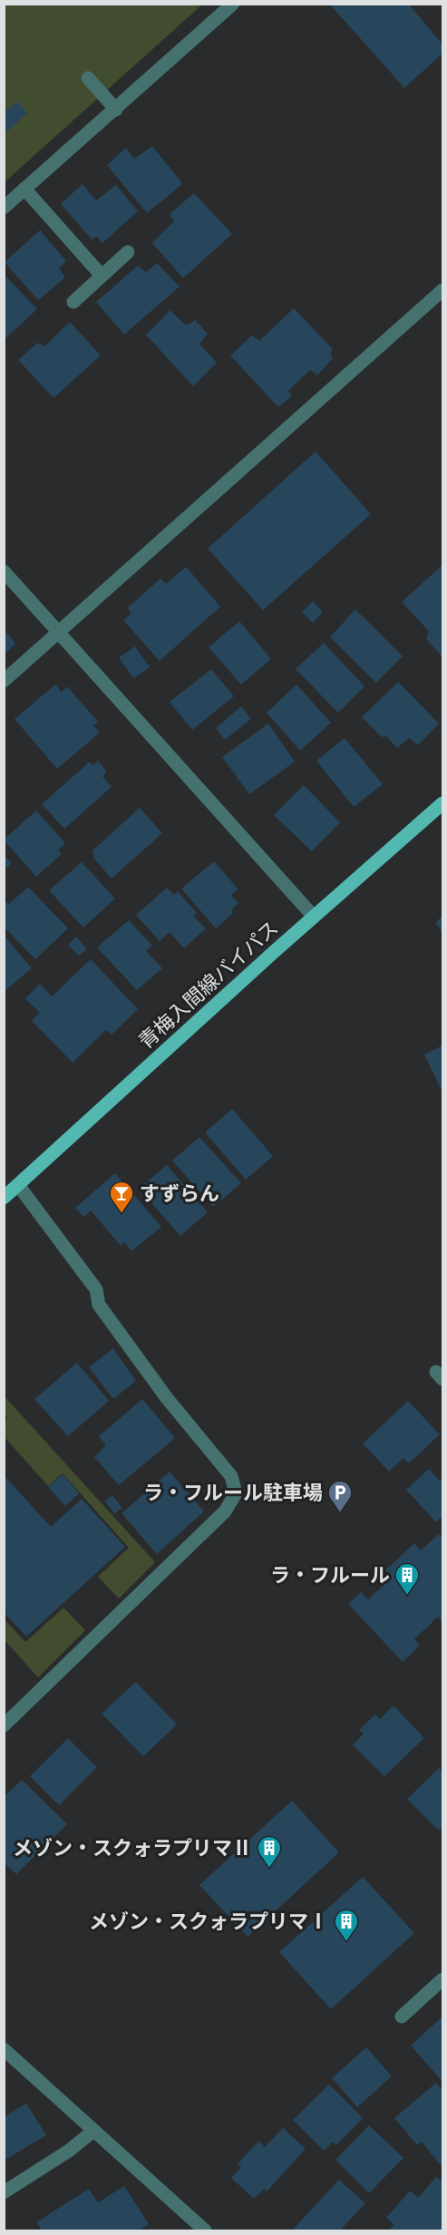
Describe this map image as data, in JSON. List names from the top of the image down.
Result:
{
  "streets": {
    "main road": ["青梅入間線バイパス"]
  },
  "places": {
    "bar": ["すずらん"],
    "parking": ["ラ・フルール駐車場"],
    "building": ["ラ・フルール", "メゾン・スクォラプリマⅡ", "メゾン・スクォラプリマⅠ"]
  }
}
